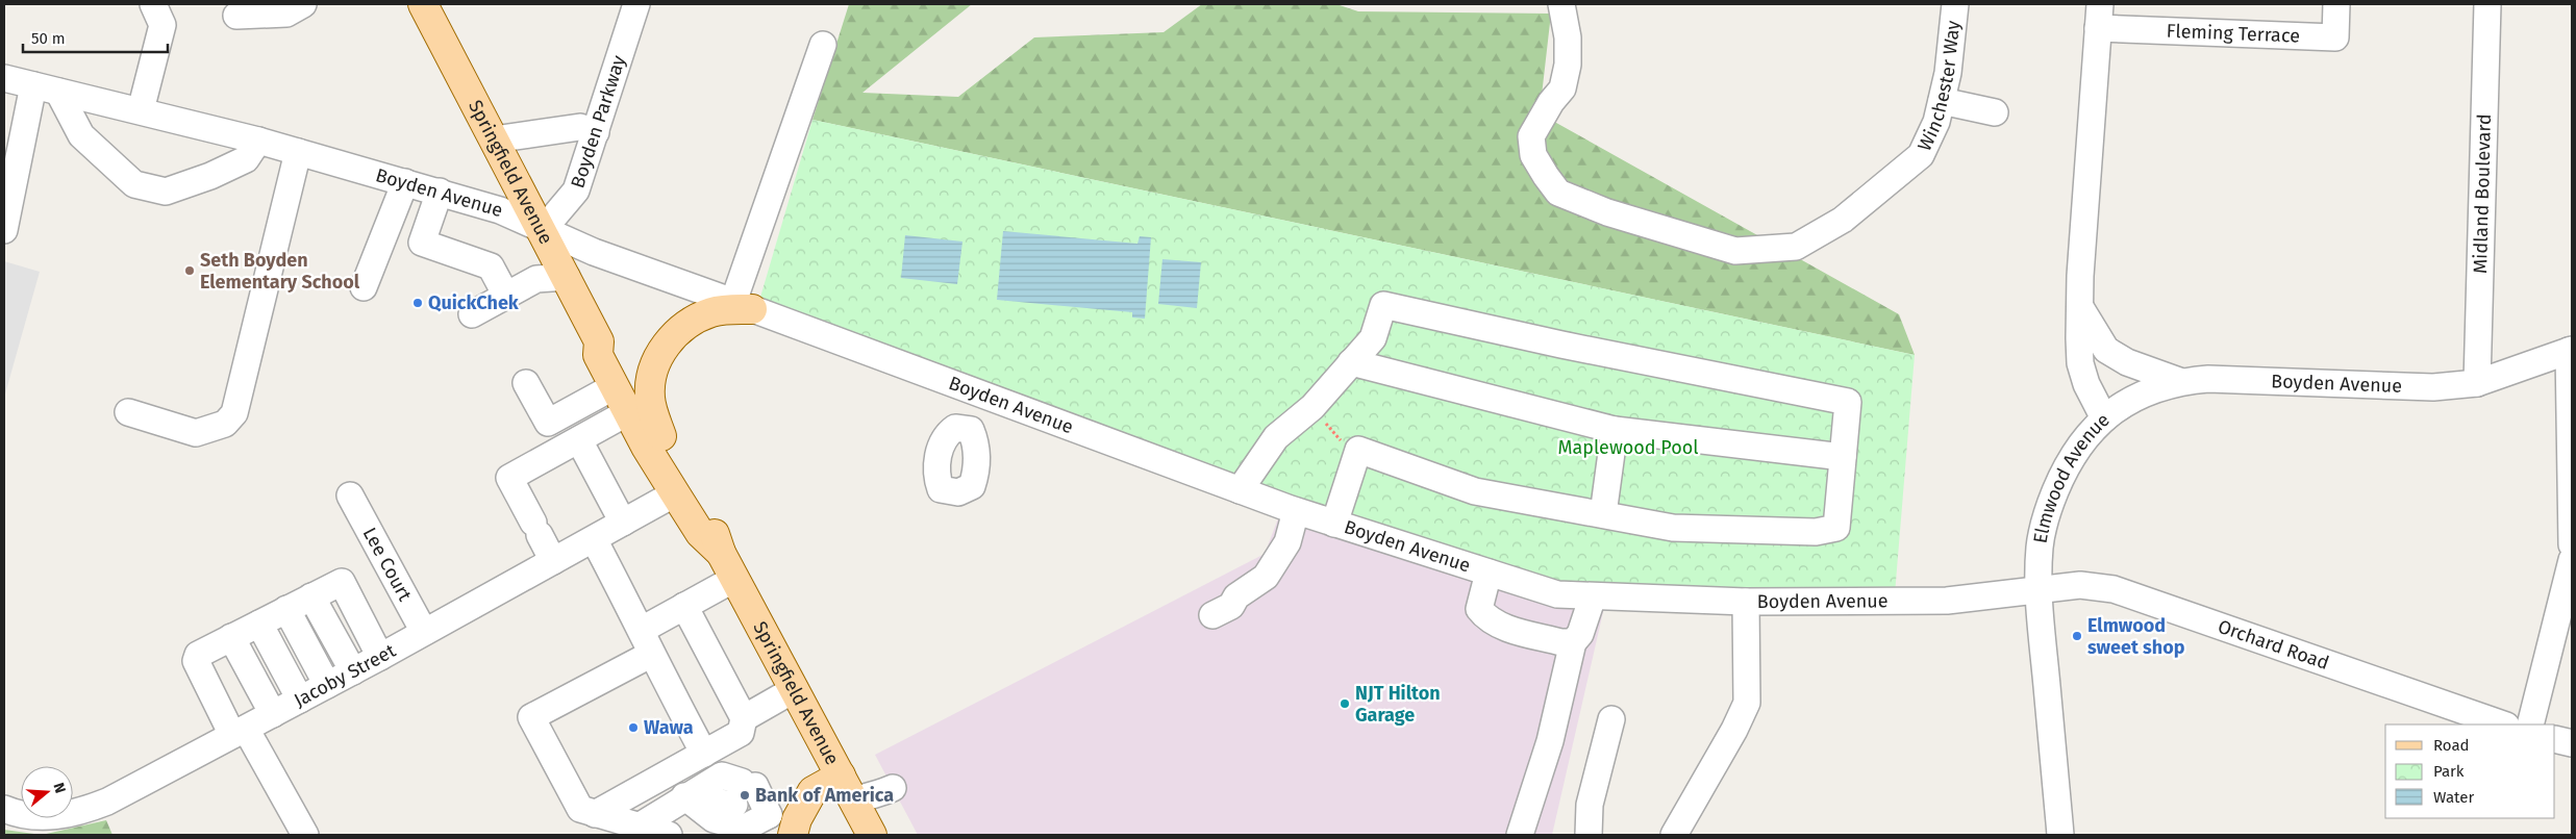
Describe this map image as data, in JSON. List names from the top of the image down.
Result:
{
  "streets": {
    "main road": ["Springfield Avenue"],
    "street": [
      "Fleming Terrace",
      "Winchester Way",
      "Boyden Parkway",
      "Boyden Avenue",
      "Midland Boulevard",
      "Elmwood Avenue",
      "Lee Court",
      "Orchard Road",
      "Jacoby Street"
    ]
  },
  "crossings": [
    ["Fleming Terrace", "Elmwood Avenue"],
    ["Boyden Parkway", "Springfield Avenue"],
    ["Boyden Parkway", "Boyden Avenue"],
    ["Springfield Avenue", "Boyden Avenue"],
    ["Springfield Avenue", "Jacoby Street"],
    ["Boyden Avenue", "Midland Boulevard"],
    ["Boyden Avenue", "Elmwood Avenue"],
    ["Boyden Avenue", "Orchard Road"],
    ["Elmwood Avenue", "Orchard Road"],
    ["Lee Court", "Jacoby Street"]
  ],
  "parks": ["Maplewood Pool"],
  "places": [
    "Seth Boyden Elementary School",
    "QuickChek",
    "Elmwood sweet shop",
    "NJT Hilton Garage",
    "Wawa",
    "Bank of America"
  ],
  "legend": ["Road", "Park", "Water"],
  "scale_bar": "50 m",
  "north": "right"
}
